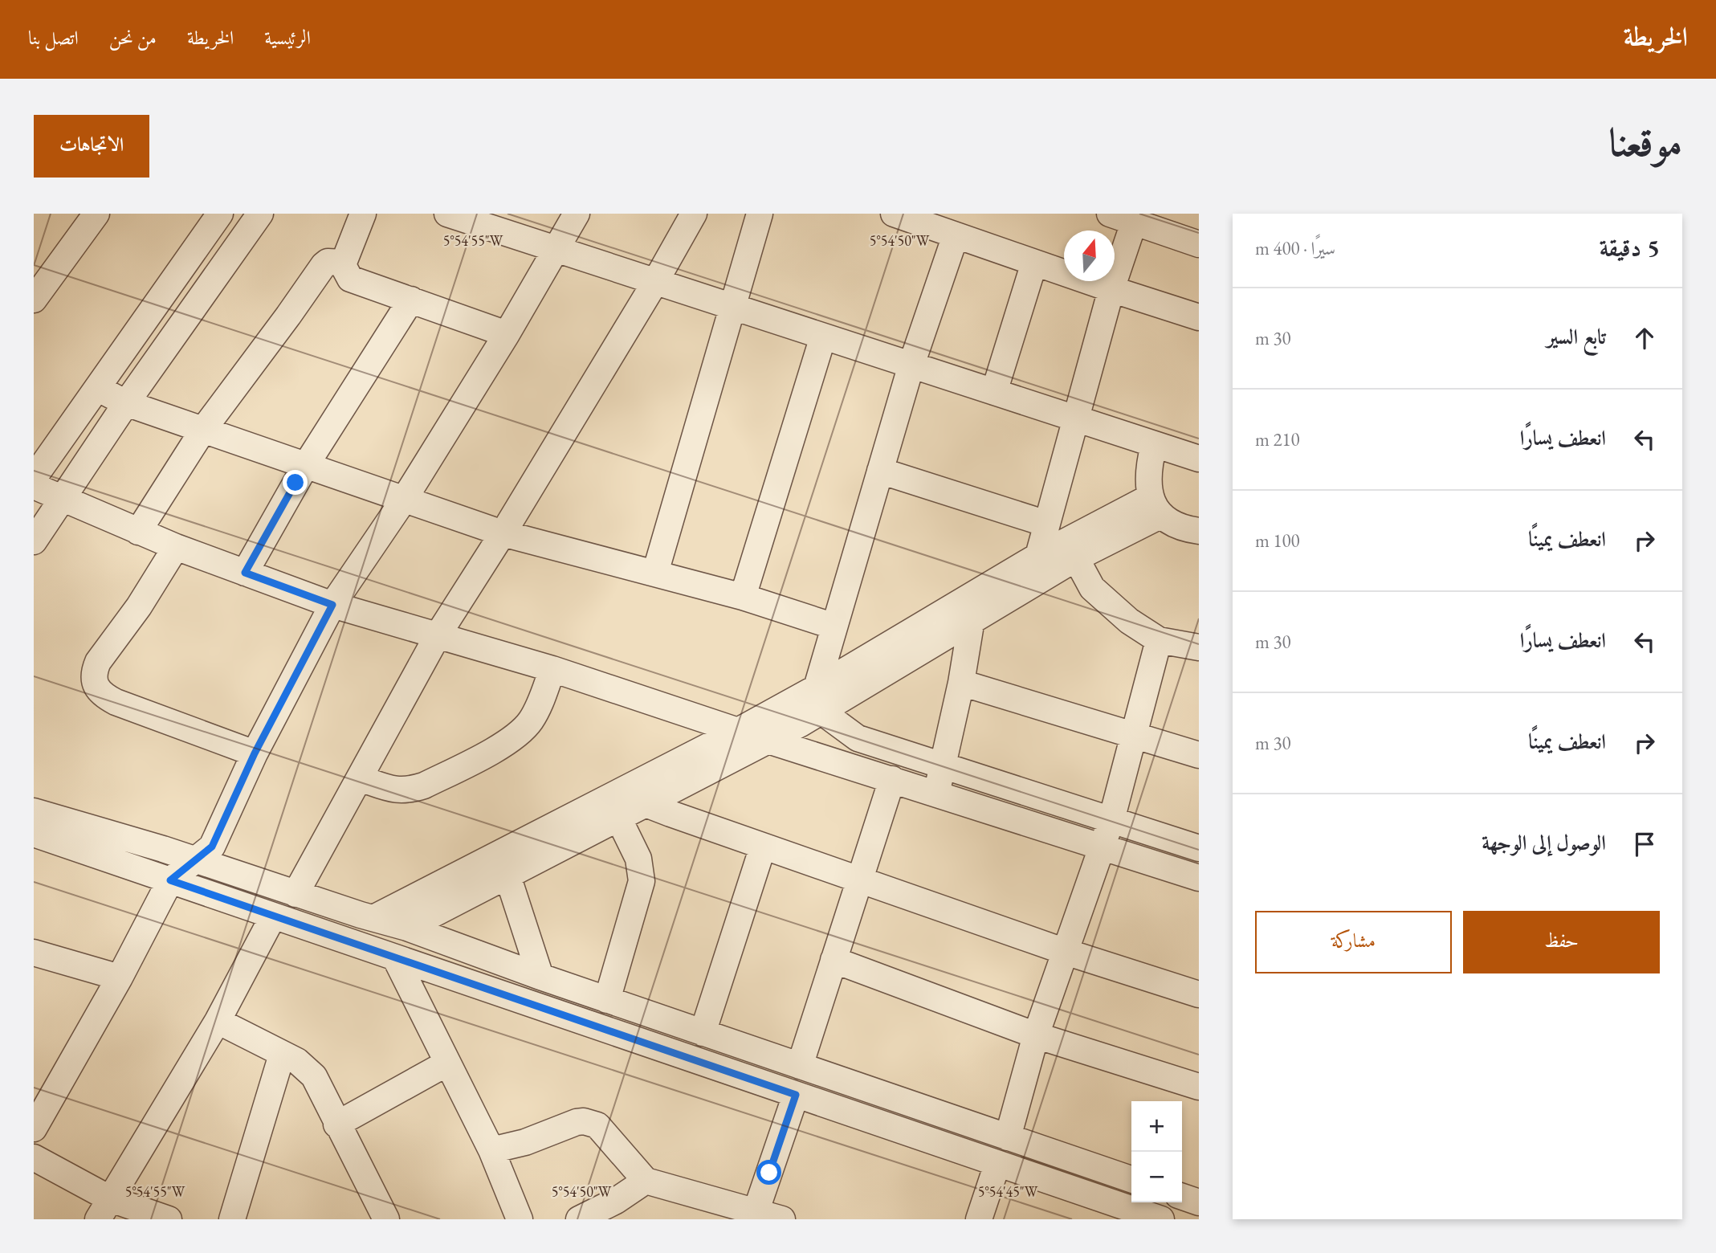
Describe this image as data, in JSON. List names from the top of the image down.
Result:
{
  "north": "top",
  "page": {
    "header": "الخريطة",
    "nav": [
      "الرئيسية",
      "الخريطة",
      "من نحن",
      "اتصل بنا"
    ],
    "title": "موقعنا",
    "buttons": [
      "الاتجاهات",
      ["حفظ", "مشاركة"]
    ],
    "heading": ["5 دقيقة", "سيرًا · 400 m"],
    "list": [
      ["تابع السير", "30 m"],
      ["انعطف يسارًا", "210 m"],
      ["انعطف يمينًا", "100 m"],
      ["انعطف يسارًا", "30 m"],
      ["انعطف يمينًا", "30 m"],
      "الوصول إلى الوجهة"
    ],
    "map_buttons": ["+", "−"]
  },
  "coordinates": ["5°54'55\"W", "5°54'50\"W", "5°54'45\"W"]
}
